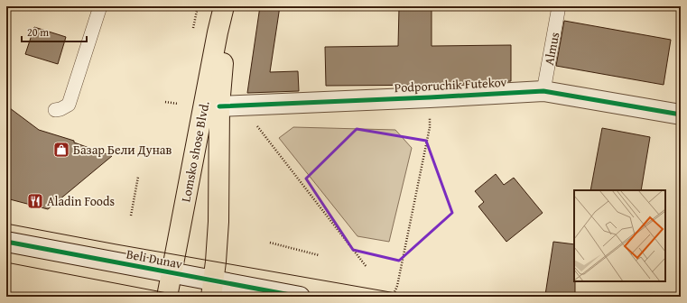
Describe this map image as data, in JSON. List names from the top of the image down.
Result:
{
  "streets": {
    "main road": ["Lomsko shose Blvd."],
    "street": ["Podporuchik Futekov", "Beli Dunav"],
    "lane": ["Almus"]
  },
  "crossings": [
    ["Almus", "Podporuchik Futekov"],
    ["Podporuchik Futekov", "Lomsko shose Blvd."],
    ["Lomsko shose Blvd.", "Beli Dunav"]
  ],
  "places": {
    "shop": ["Базар Бели Дунав"],
    "restaurant": ["Aladin Foods"]
  },
  "scale_bar": "20 m"
}
